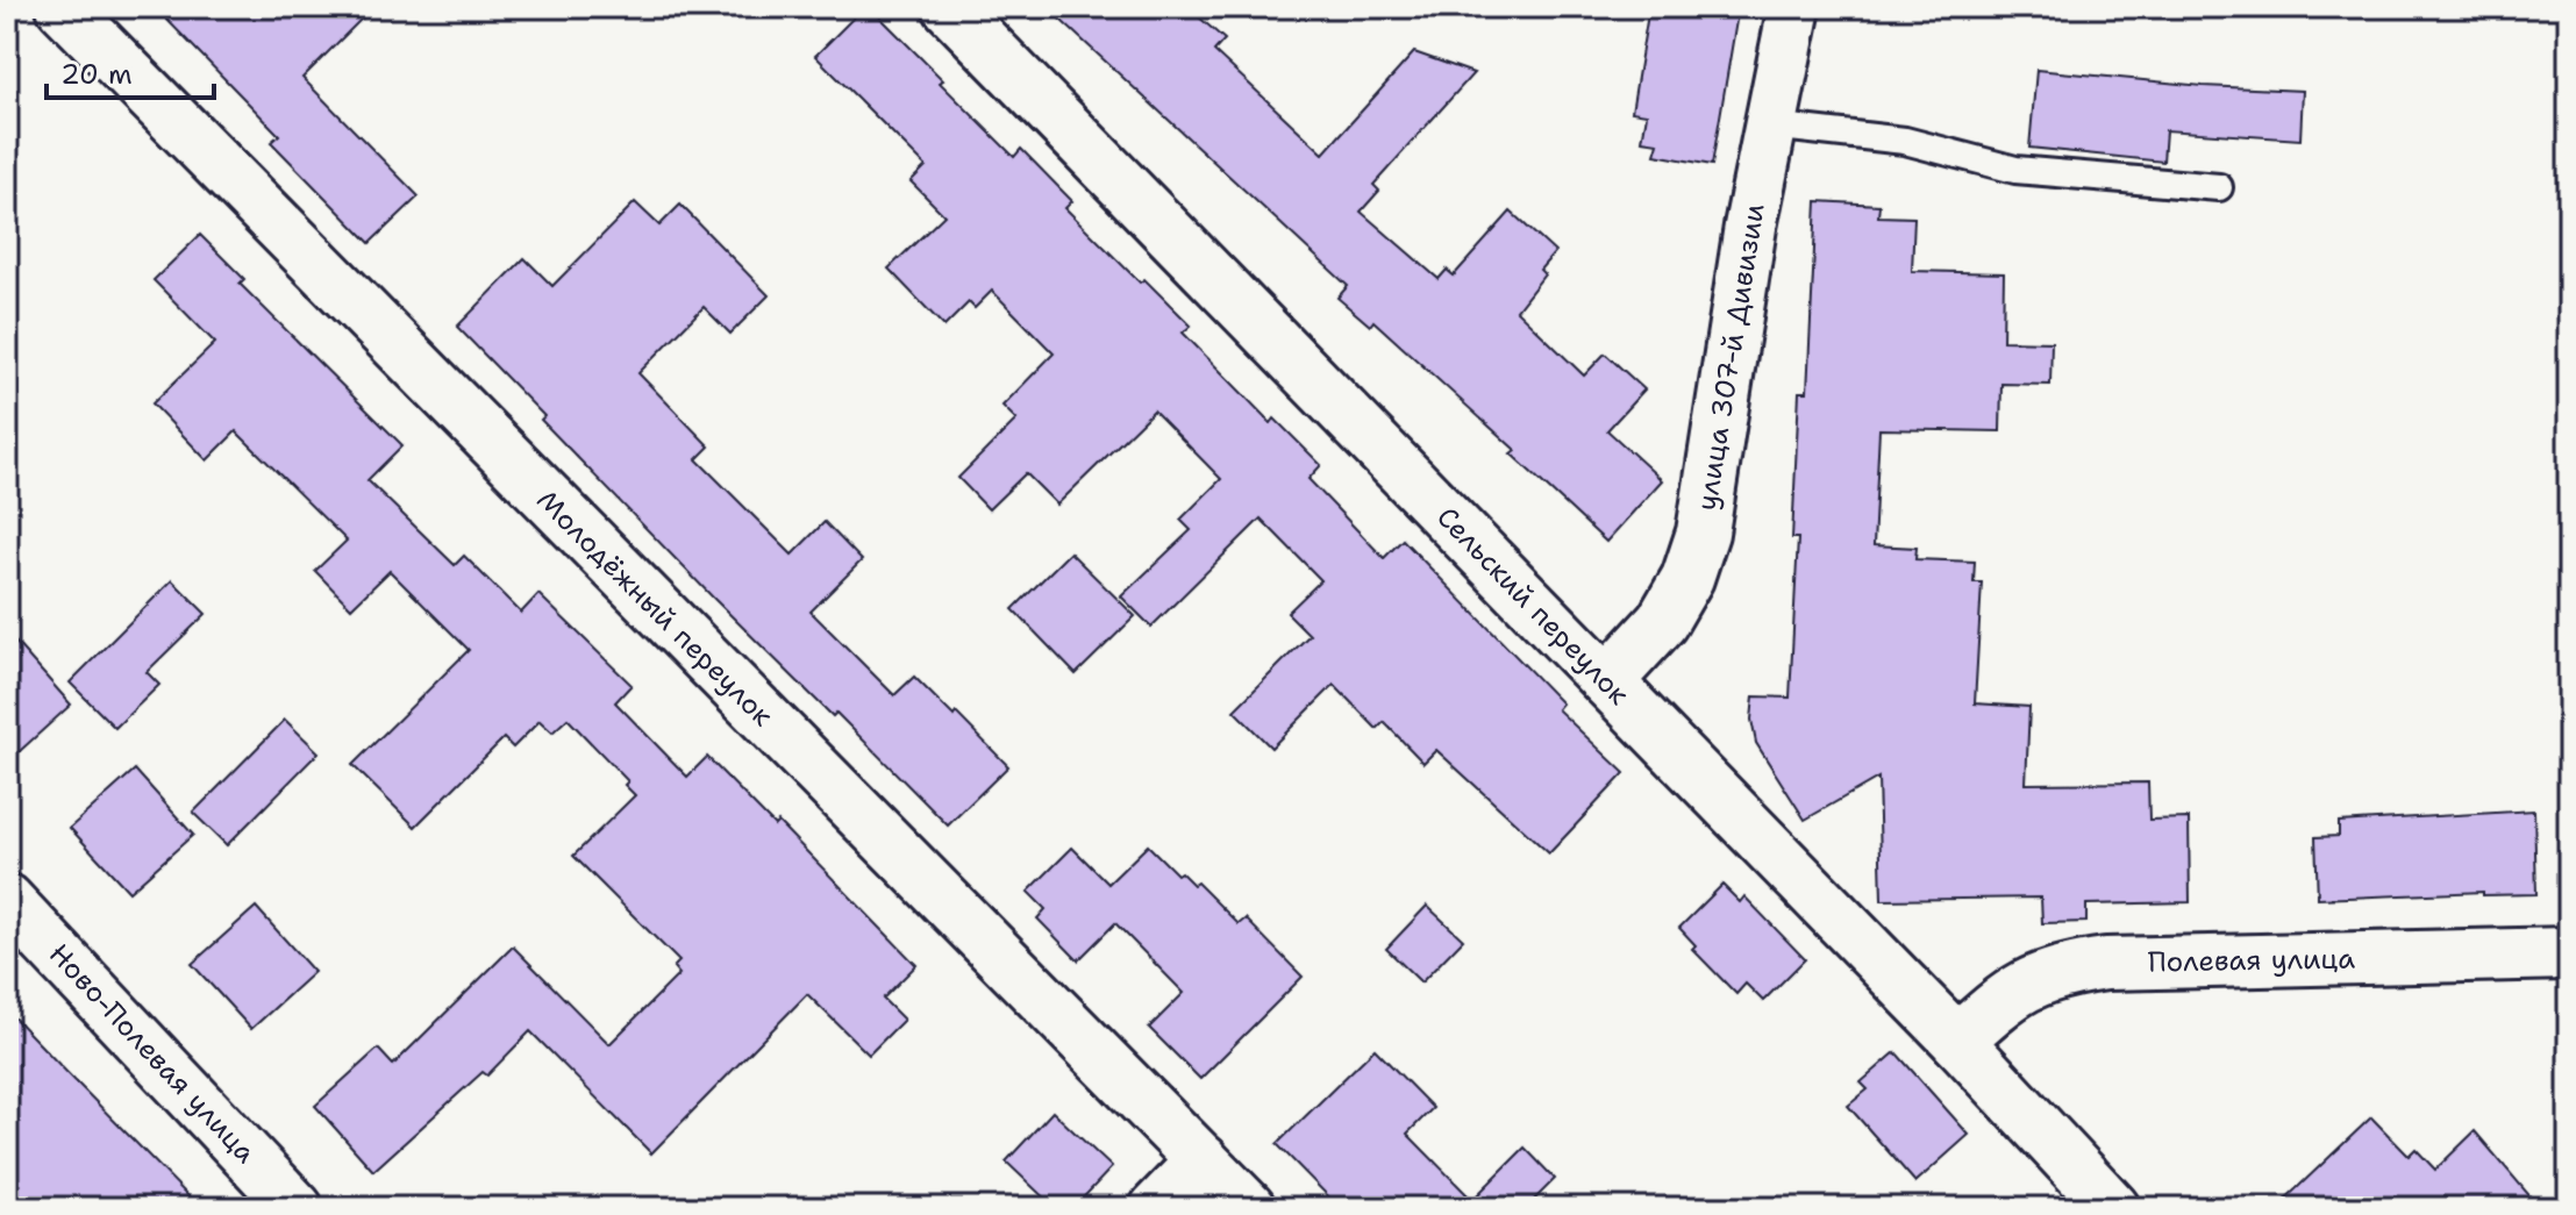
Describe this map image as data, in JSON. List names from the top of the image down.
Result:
{
  "streets": {
    "street": [
      "улица 307-й Дивизии",
      "Сельский переулок",
      "Молодёжный переулок",
      "Полевая улица",
      "Ново-Полевая улица"
    ]
  },
  "crossings": [
    ["улица 307-й Дивизии", "Сельский переулок"],
    ["Сельский переулок", "Полевая улица"]
  ],
  "scale_bar": "20 m"
}
